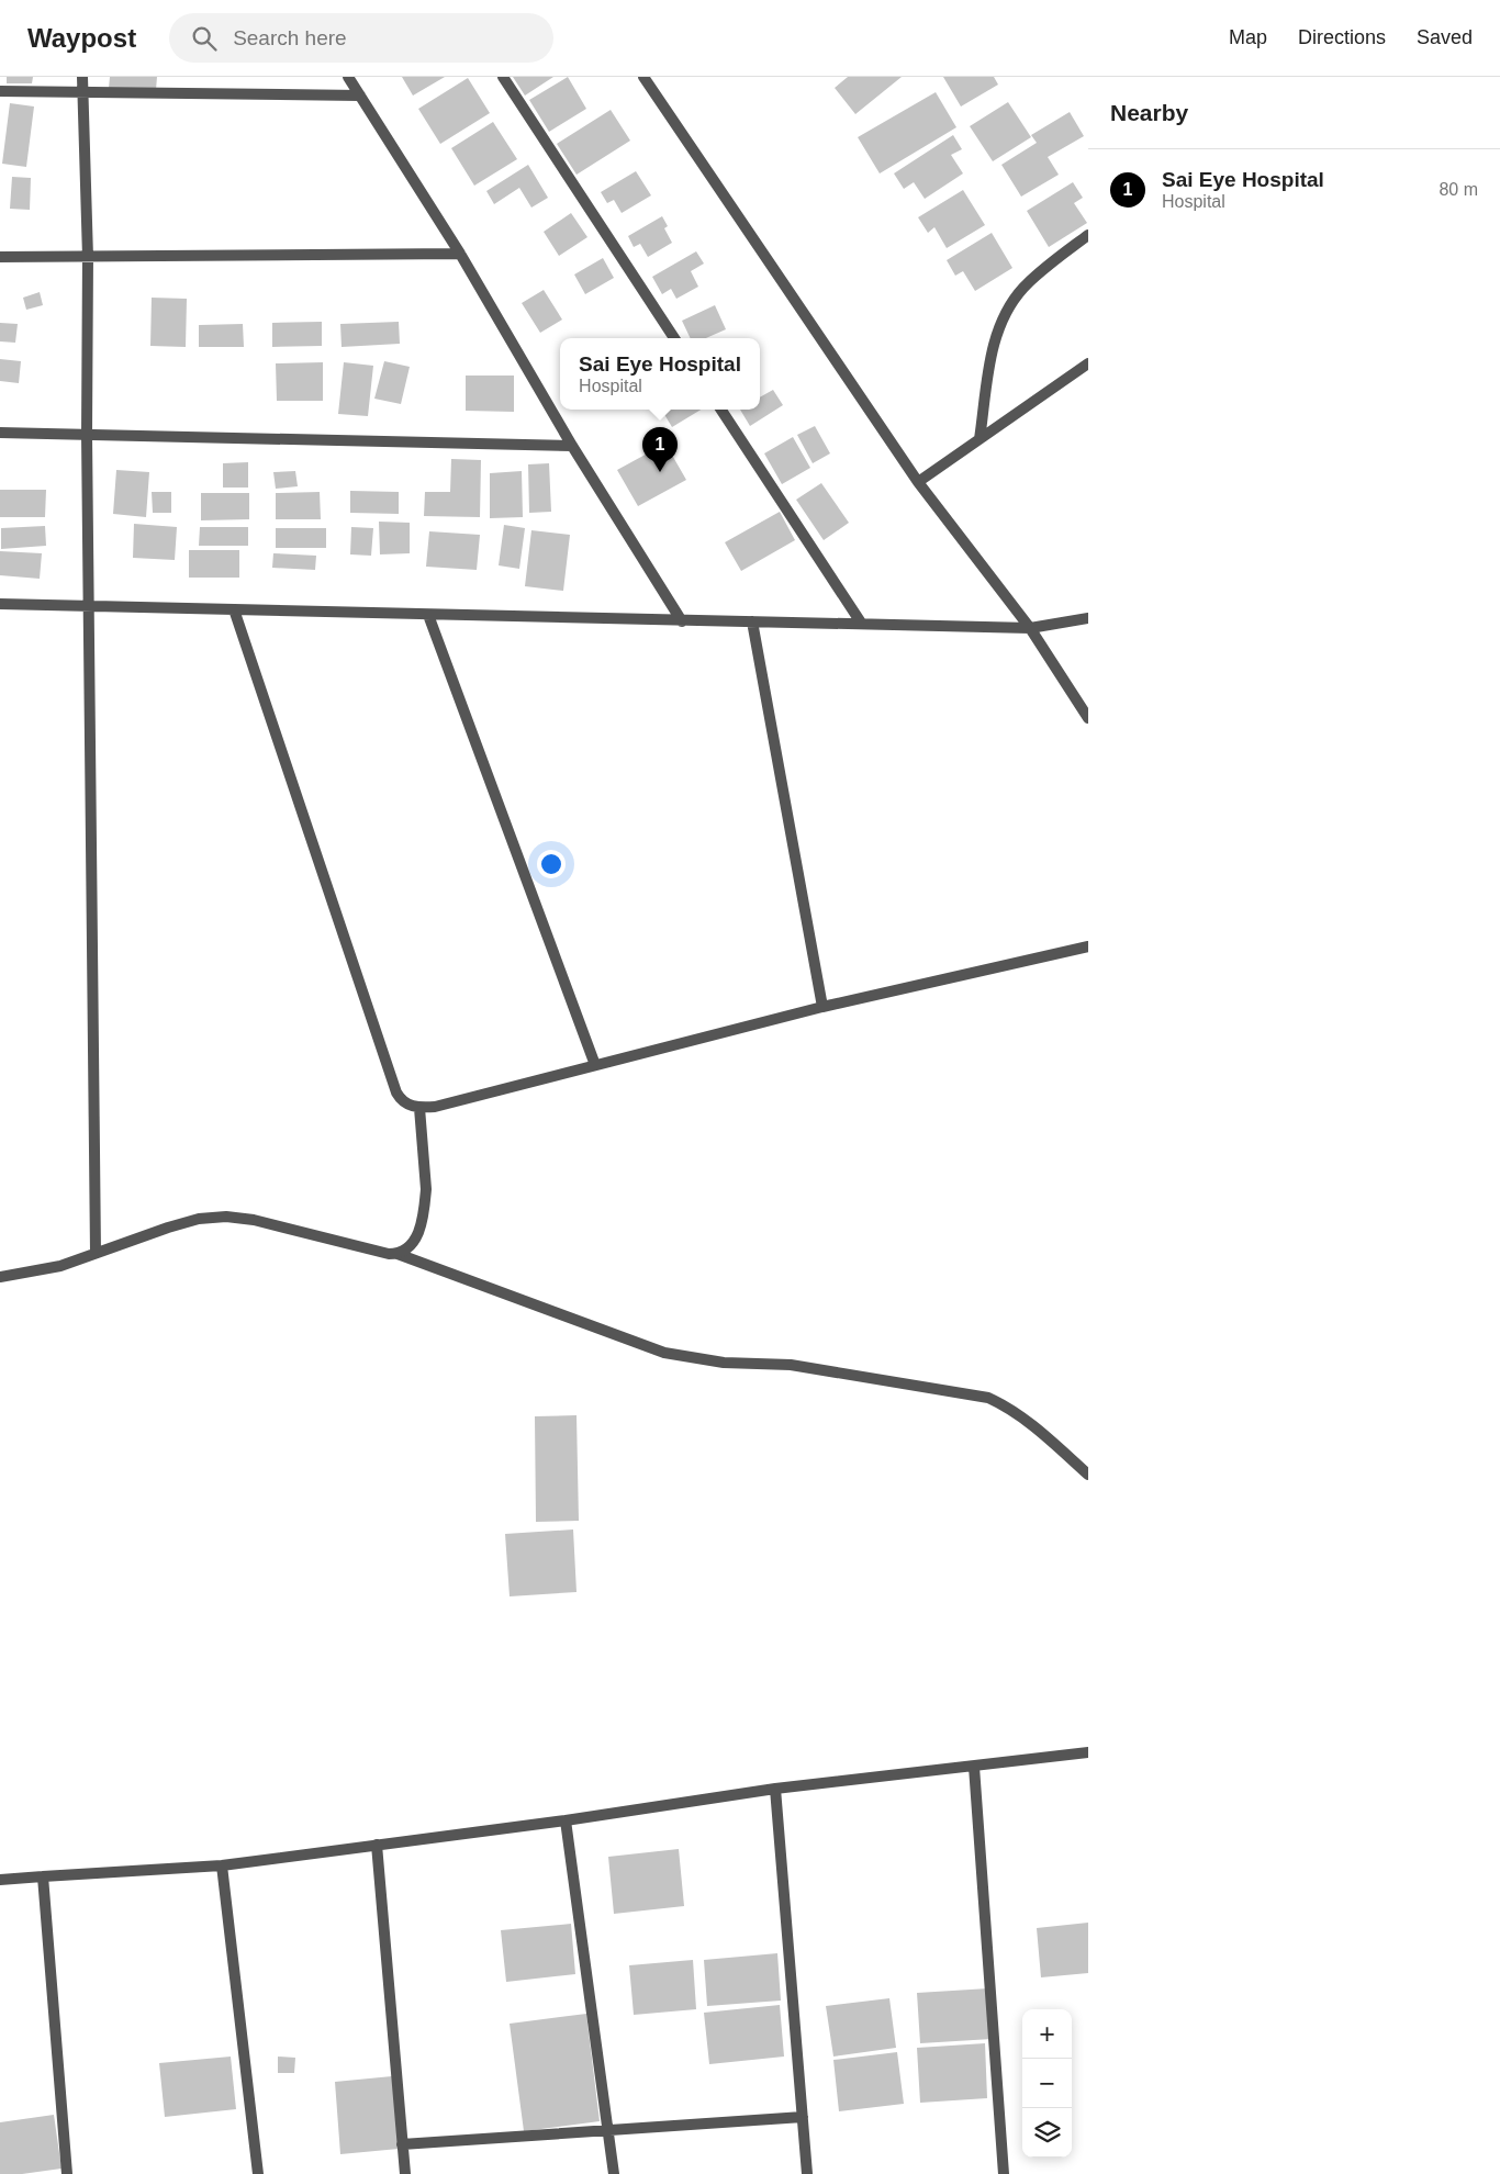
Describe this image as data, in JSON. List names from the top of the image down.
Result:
{
  "page": {
    "header": "Waypost",
    "search": "Search here",
    "nav": ["Map", "Directions", "Saved"],
    "heading": "Nearby",
    "list": [
      {
        "mark": "1",
        "name": "Sai Eye Hospital",
        "note": "Hospital",
        "value": "80 m"
      }
    ],
    "popup": ["Sai Eye Hospital", "Hospital"],
    "pins": "1",
    "map_buttons": ["+", "−"]
  }
}
